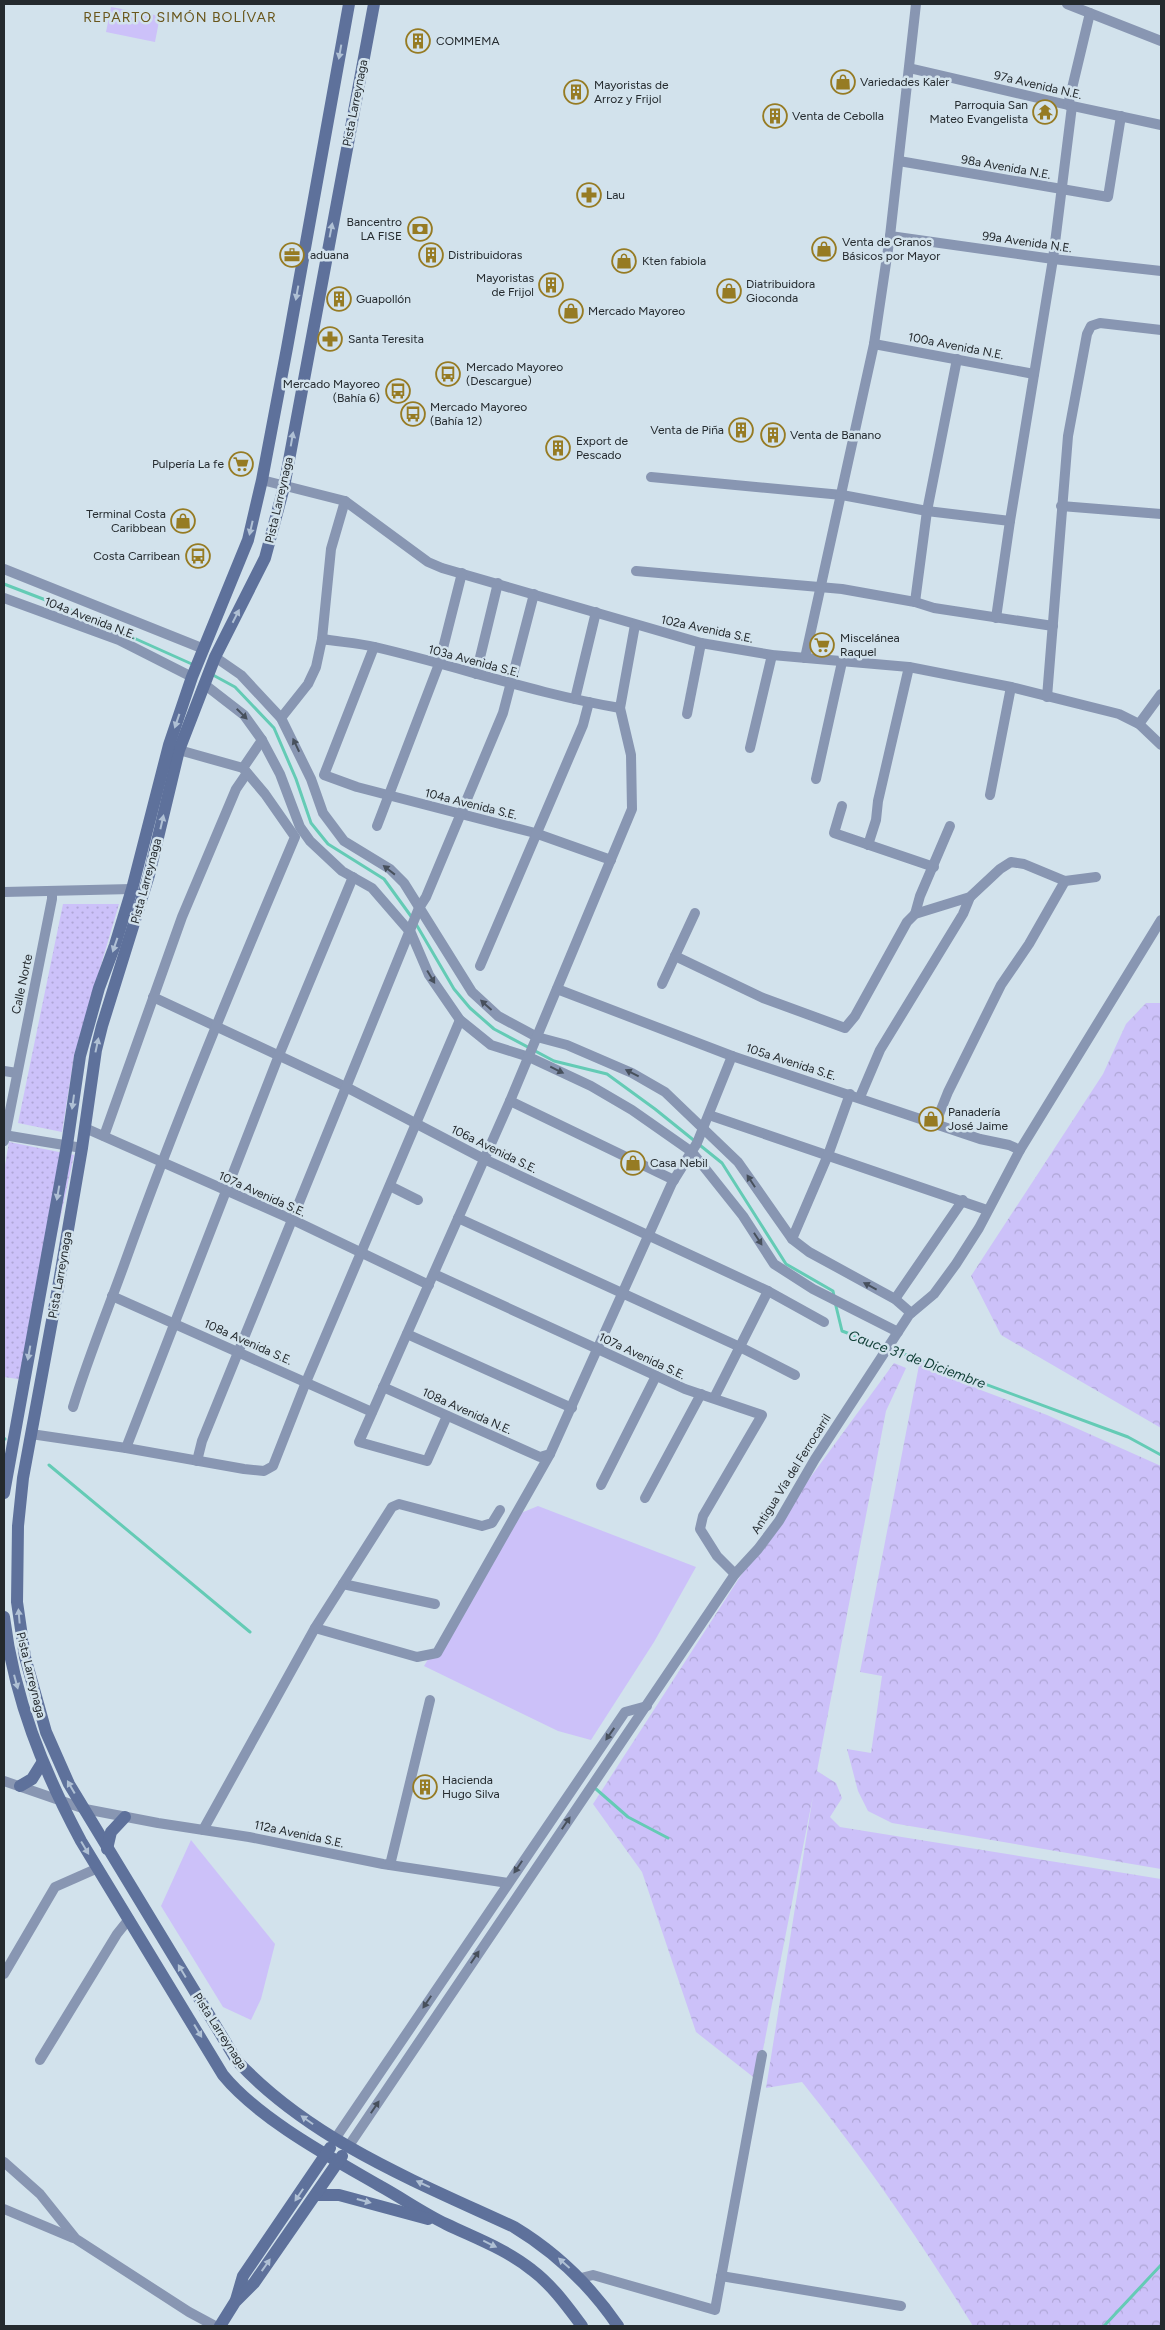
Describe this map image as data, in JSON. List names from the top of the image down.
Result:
{
  "streets": {
    "main road": ["Pista Larreynaga"],
    "street": [
      "97a Avenida N.E.",
      "98a Avenida N.E.",
      "99a Avenida N.E.",
      "100a Avenida N.E.",
      "104a Avenida N.E.",
      "102a Avenida S.E.",
      "103a Avenida S.E.",
      "104a Avenida S.E.",
      "Calle Norte",
      "105a Avenida S.E.",
      "106a Avenida S.E.",
      "107a Avenida S.E.",
      "108a Avenida S.E.",
      "108a Avenida N.E.",
      "Antigua Vía del Ferrocarril",
      "112a Avenida S.E."
    ]
  },
  "crossings": [
    ["97a Avenida N.E.", "98a Avenida N.E."],
    ["Pista Larreynaga", "104a Avenida N.E."],
    ["Pista Larreynaga", "102a Avenida S.E."],
    ["Pista Larreynaga", "107a Avenida S.E."],
    ["Pista Larreynaga", "Antigua Vía del Ferrocarril"],
    ["Pista Larreynaga", "112a Avenida S.E."],
    ["103a Avenida S.E.", "104a Avenida S.E."],
    ["105a Avenida S.E.", "Antigua Vía del Ferrocarril"],
    ["107a Avenida S.E.", "Antigua Vía del Ferrocarril"]
  ],
  "districts": ["REPARTO SIMÓN BOLÍVAR"],
  "water": ["Cauce 31 de Diciembre"],
  "places": {
    "building": [
      "COMMEMA",
      "Mayoristas de Arroz y Frijol",
      "Venta de Cebolla",
      "Distribuidoras",
      "Mayoristas de Frijol",
      "Guapollón",
      "Venta de Piña",
      "Venta de Banano",
      "Export de Pescado",
      "Hacienda Hugo Silva"
    ],
    "shop": [
      "Variedades Kaler",
      "Venta de Granos Básicos por Mayor",
      "Kten fabiola",
      "Diatribuidora Gioconda",
      "Mercado Mayoreo",
      "Terminal Costa Caribbean",
      "Panadería José Jaime",
      "Casa Nebil"
    ],
    "temple": ["Parroquia San Mateo Evangelista"],
    "pharmacy": ["Lau", "Santa Teresita"],
    "bank": ["Bancentro LA FISE"],
    "office": ["aduana"],
    "bus stop": [
      "Mercado Mayoreo (Descargue)",
      "Mercado Mayoreo (Bahía 6)",
      "Mercado Mayoreo (Bahía 12)",
      "Costa Carribean"
    ],
    "supermarket": ["Pulpería La fe", "Miscelánea Raquel"]
  }
}
